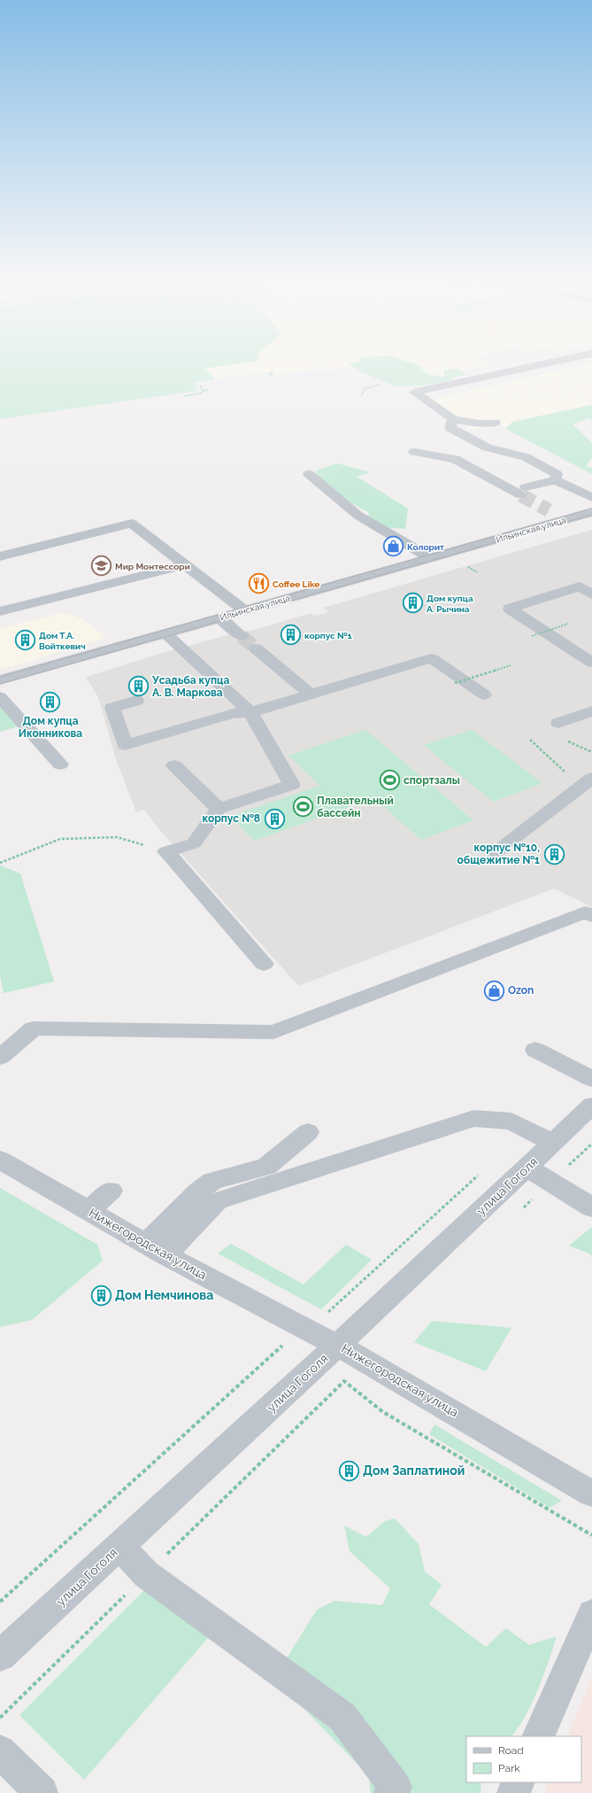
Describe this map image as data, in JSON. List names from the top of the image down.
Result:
{
  "streets": {
    "street": ["Ильинская улица", "улица Гоголя", "Нижегородская улица"]
  },
  "crossings": [
    ["улица Гоголя", "Нижегородская улица"]
  ],
  "places": {
    "shop": ["Колорит", "Ozon"],
    "school or university": ["Мир Монтессори"],
    "restaurant": ["Coffee Like"],
    "building": [
      "Дом купца А. Рычина",
      "корпус №1",
      "Дом Т.А. Войткевич",
      "Усадьба купца А. В. Маркова",
      "Дом купца Иконникова",
      "корпус №8",
      "корпус №10, общежитие №1",
      "Дом Немчинова",
      "Дом Заплатиной"
    ],
    "sports": ["спортзалы", "Плавательный бассейн"]
  },
  "legend": ["Road", "Park"]
}
